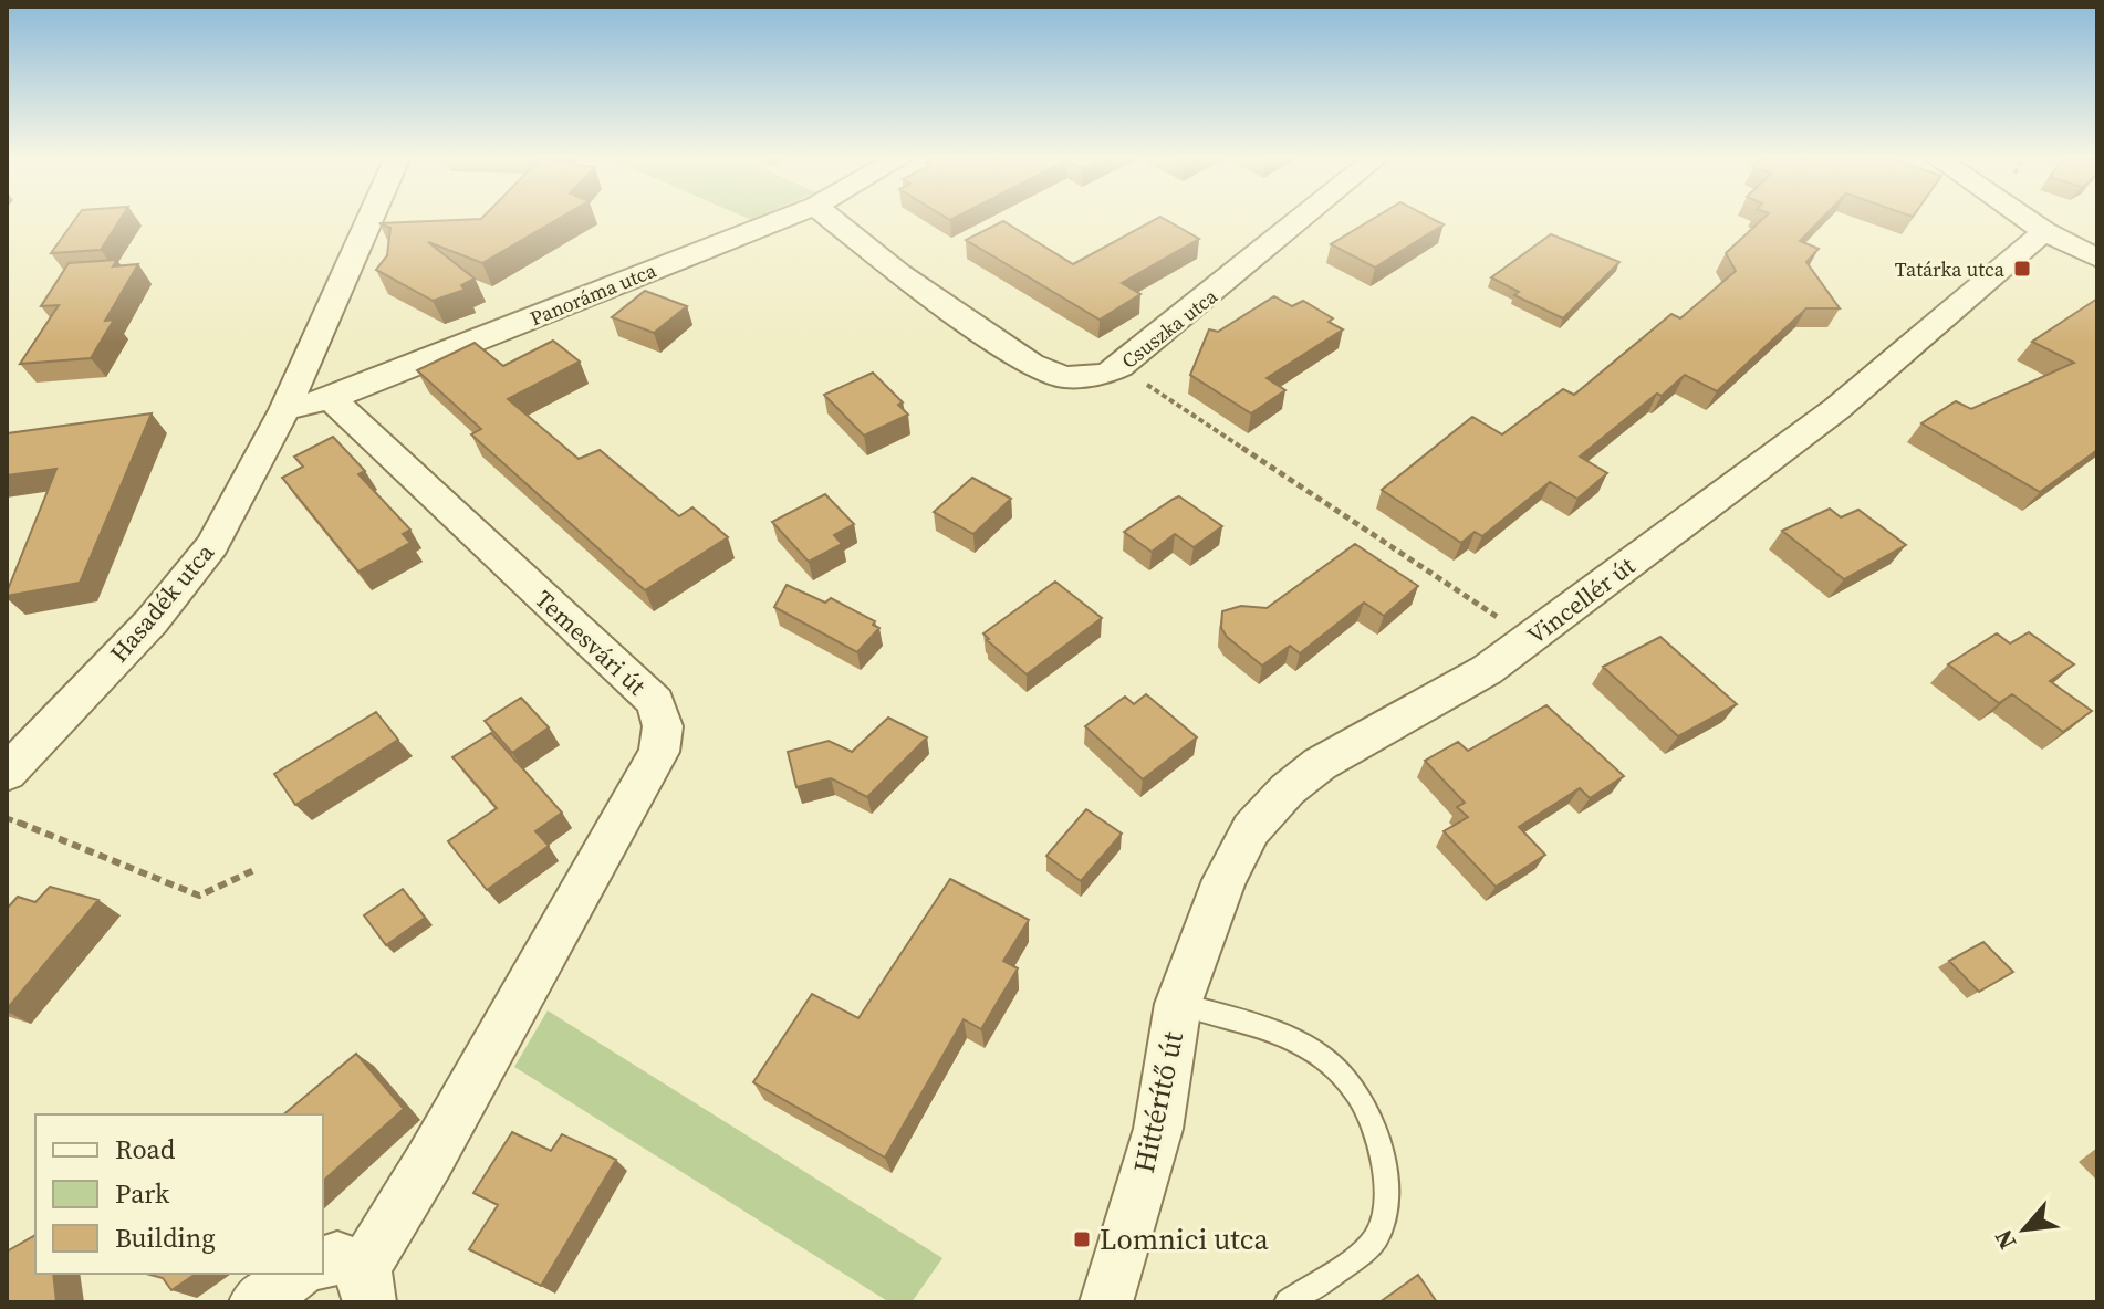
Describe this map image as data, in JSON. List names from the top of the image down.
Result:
{
  "streets": {
    "street": [
      "Panoráma utca",
      "Csuszka utca",
      "Vincellér út",
      "Hasadék utca",
      "Temesvári út",
      "Hittérítő út"
    ]
  },
  "crossings": [
    ["Panoráma utca", "Temesvári út"],
    ["Vincellér út", "Hittérítő út"]
  ],
  "places": {
    "transit": ["Tatárka utca", "Lomnici utca"]
  },
  "legend": ["Road", "Park", "Building"],
  "north": "bottom left"
}
